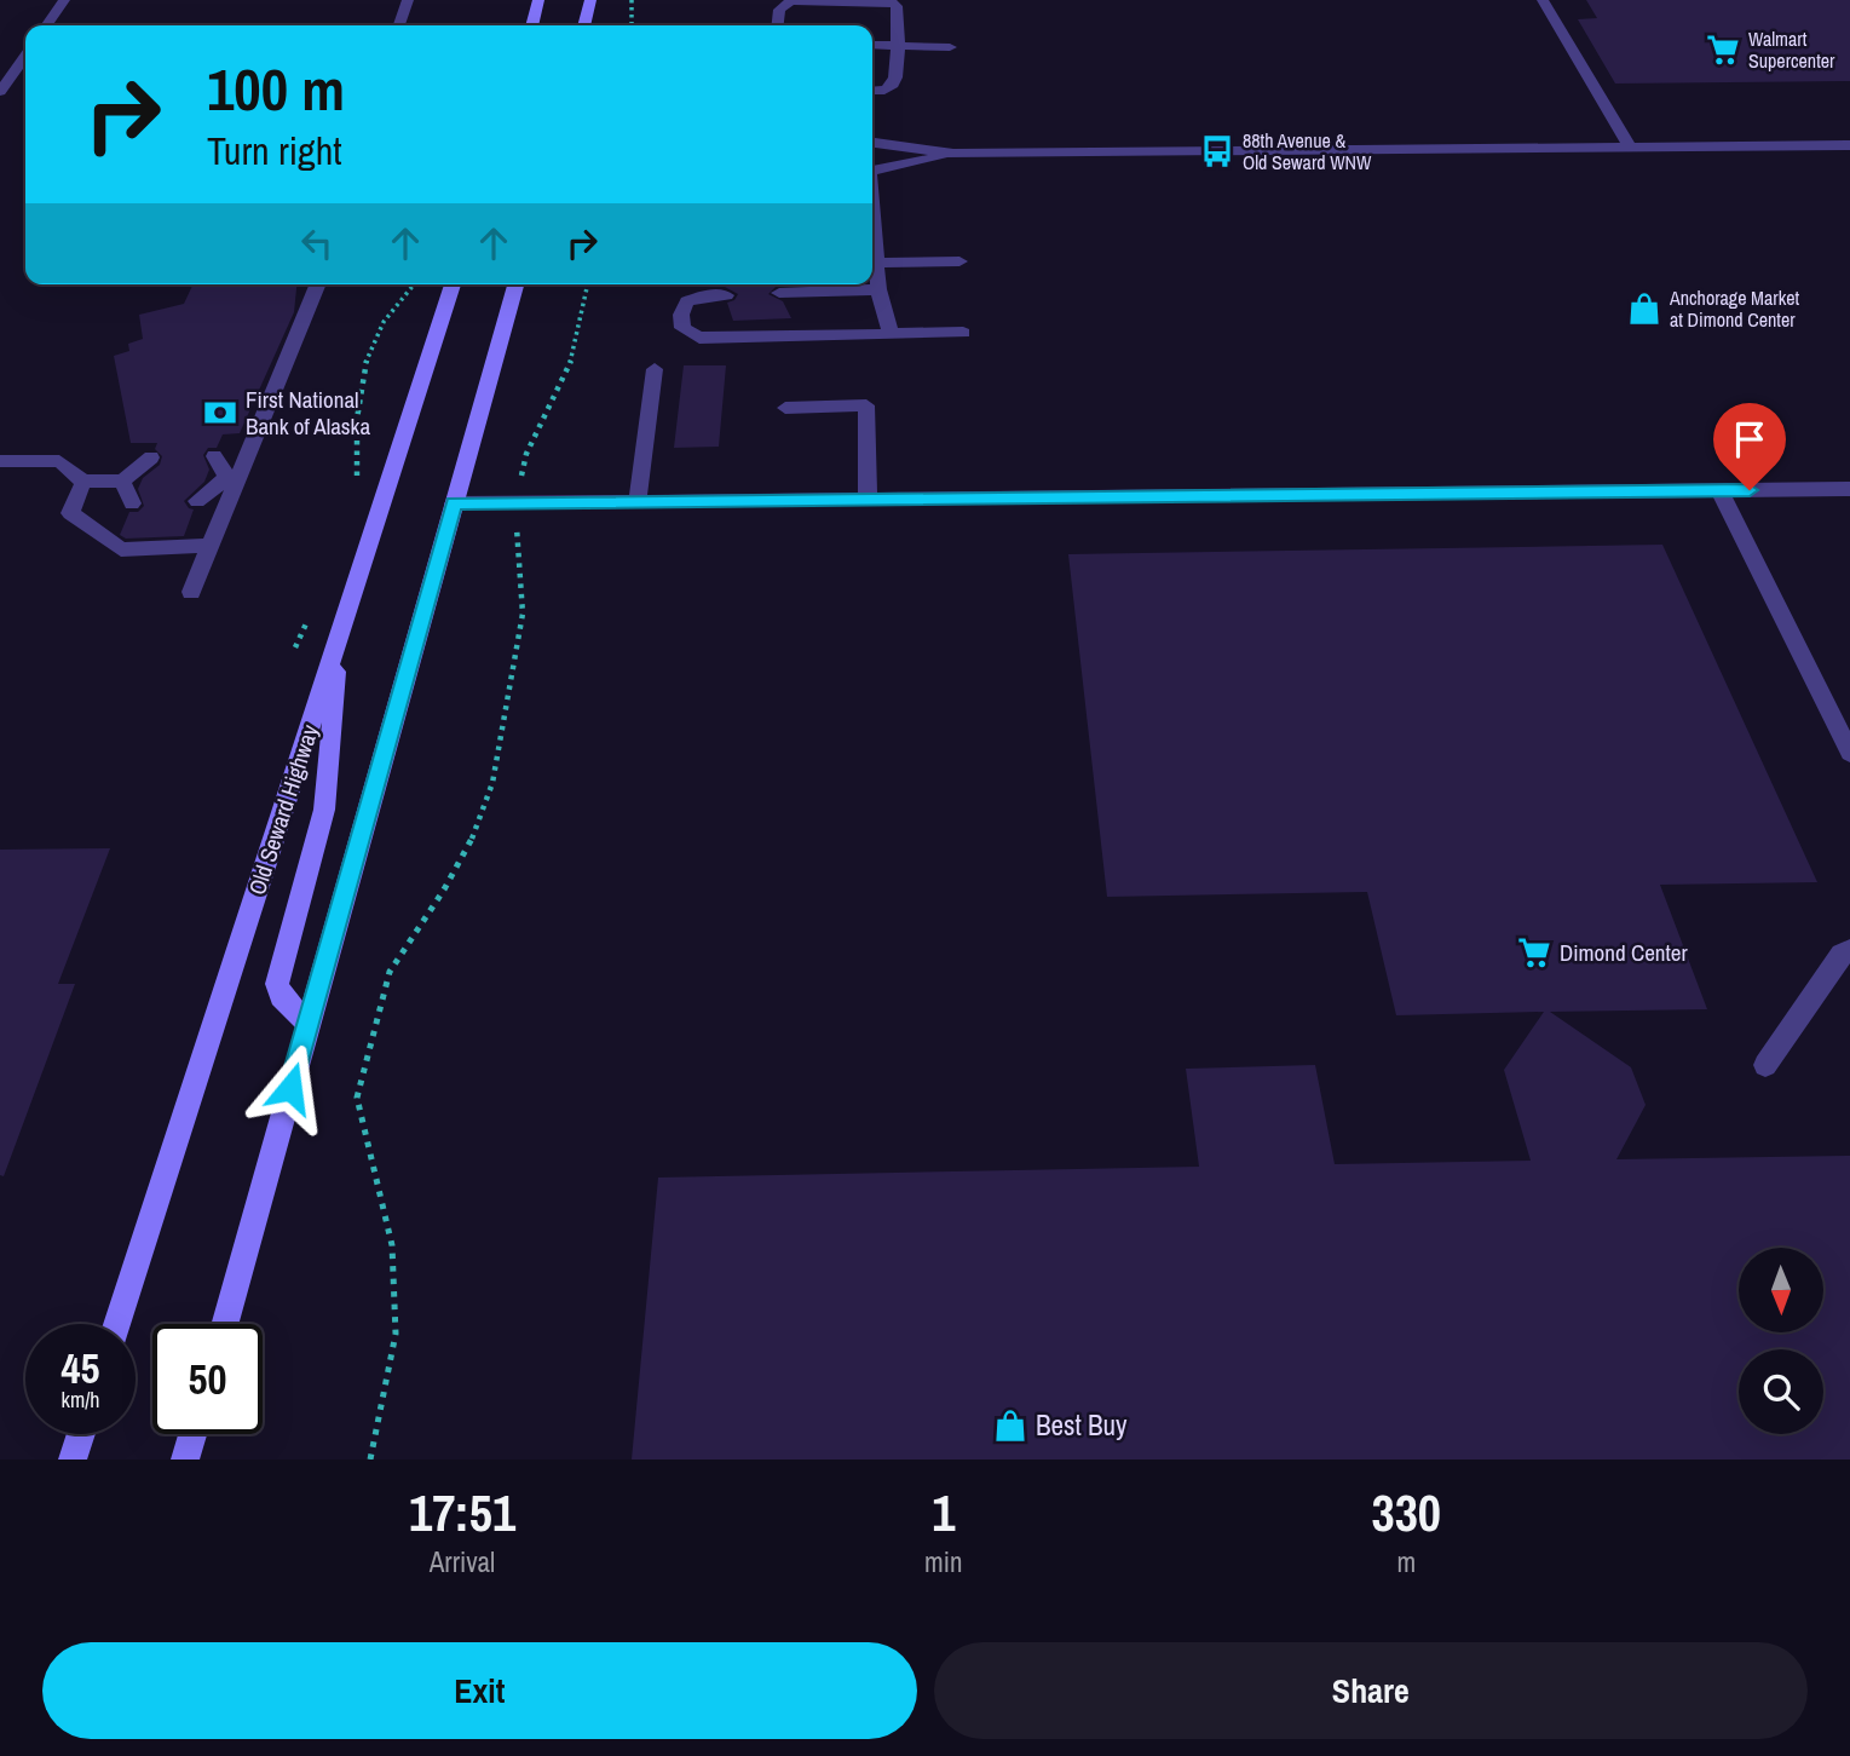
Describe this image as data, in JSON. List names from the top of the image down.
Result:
{
  "streets": {
    "main road": ["Old Seward Highway"]
  },
  "places": {
    "supermarket": ["Walmart Supercenter", "Dimond Center"],
    "bus stop": ["88th Avenue & Old Seward WNW"],
    "shop": ["Anchorage Market at Dimond Center", "Best Buy"],
    "bank": ["First National Bank of Alaska"]
  },
  "north": "bottom",
  "page": {
    "turn": ["100 m", "Turn right"],
    "speed": "45 km/h",
    "limit": "50",
    "eta": [
      "17:51",
      "Arrival",
      "1",
      "min",
      "330",
      "m"
    ],
    "buttons": ["Exit", "Share"]
  }
}
